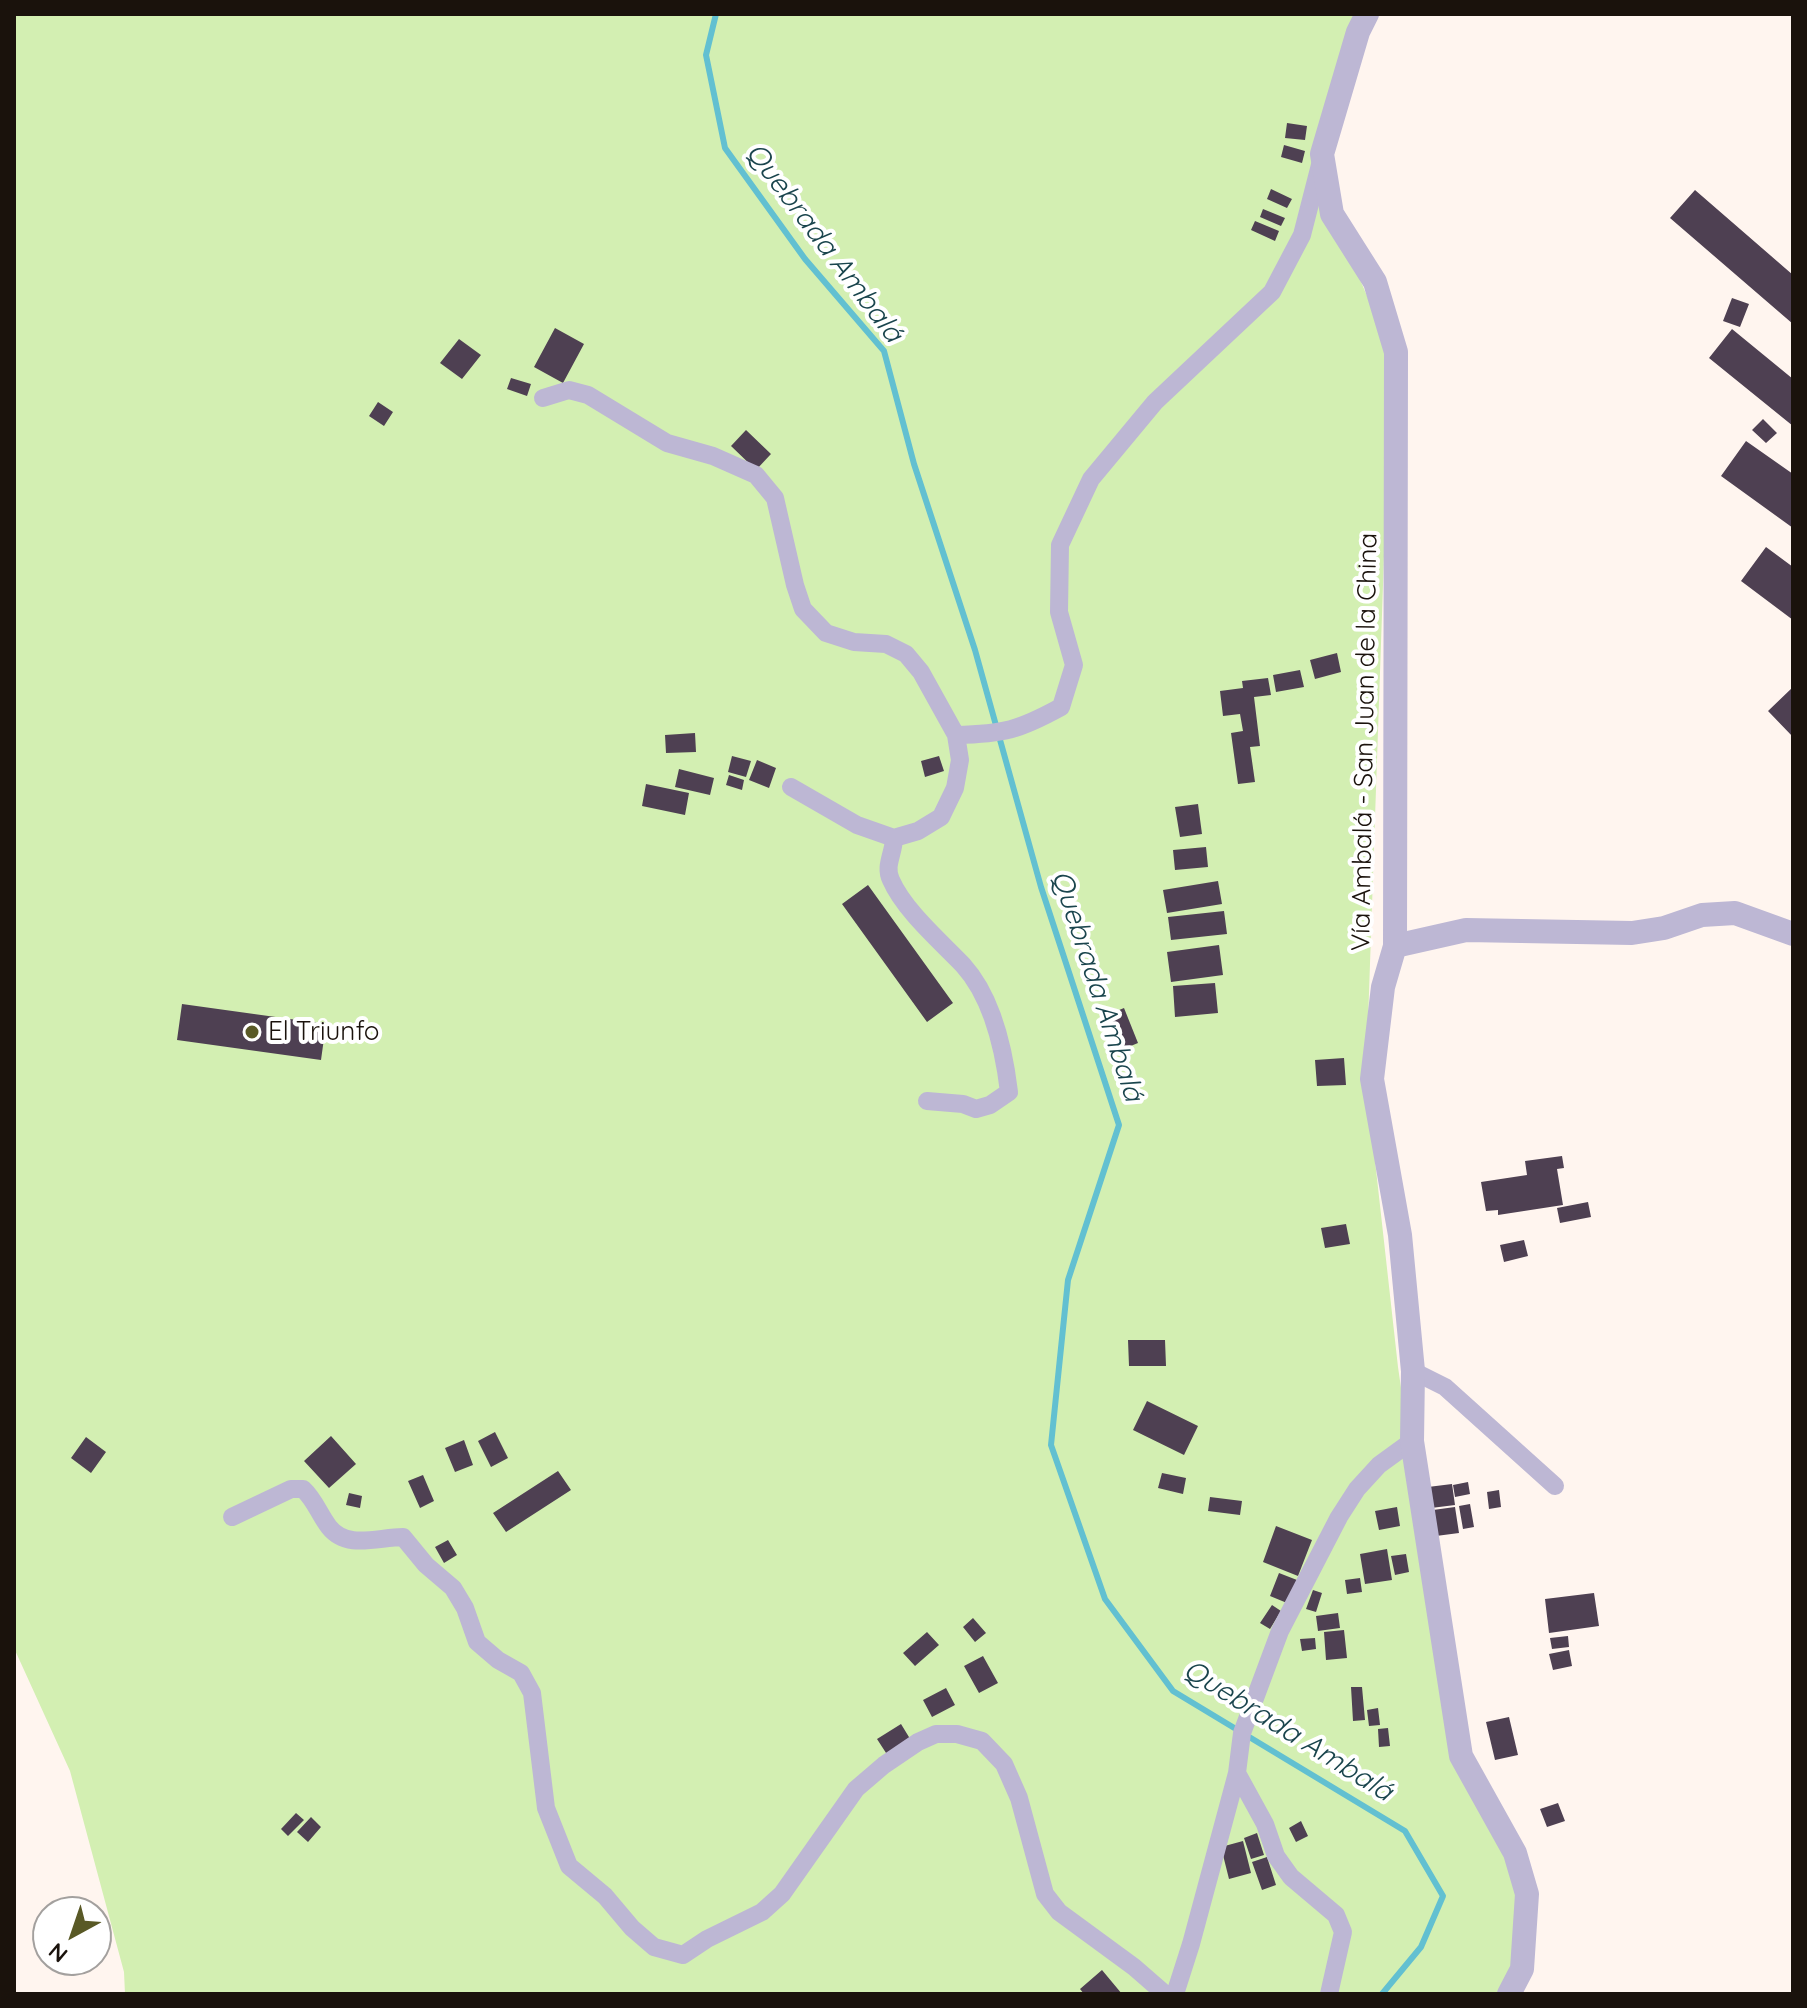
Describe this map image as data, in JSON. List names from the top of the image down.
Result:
{
  "streets": {
    "street": ["Vía Ambalá - San Juan de la China"]
  },
  "water": ["Quebrada Ambalá"],
  "places": ["El Triunfo"],
  "north": "bottom left"
}
